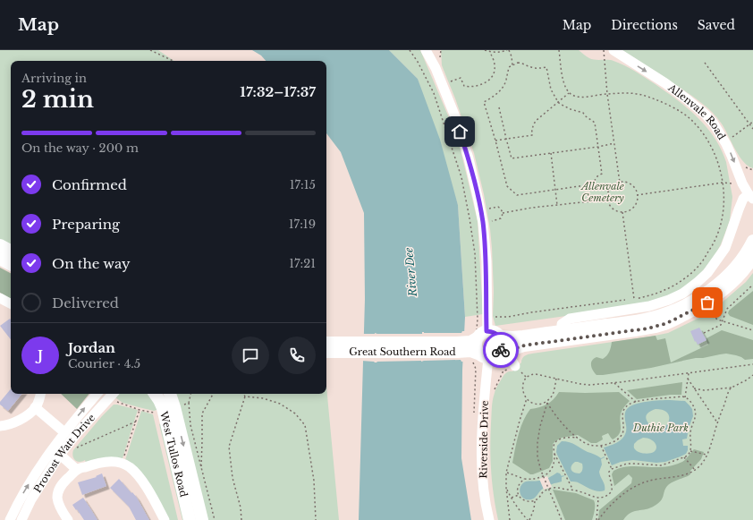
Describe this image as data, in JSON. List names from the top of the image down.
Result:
{
  "streets": {
    "main road": ["Great Southern Road", "West Tullos Road"],
    "street": ["Allenvale Road", "Riverside Drive", "Provost Watt Drive"]
  },
  "crossings": [
    ["Great Southern Road", "Riverside Drive"]
  ],
  "one_way": ["Allenvale Road"],
  "water": ["River Dee"],
  "parks": ["Allenvale Cemetery", "Duthie Park"],
  "page": {
    "header": "Map",
    "nav": ["Map", "Directions", "Saved"],
    "heading": ["2 min", "Arriving in", "17:32–17:37"],
    "panel": ["Jordan", "Courier · 4.5"],
    "bar": "On the way · 200 m",
    "list": [
      ["Confirmed", "17:15"],
      ["Preparing", "17:19"],
      ["On the way", "17:21"],
      "Delivered"
    ],
    "round": "J"
  }
}
